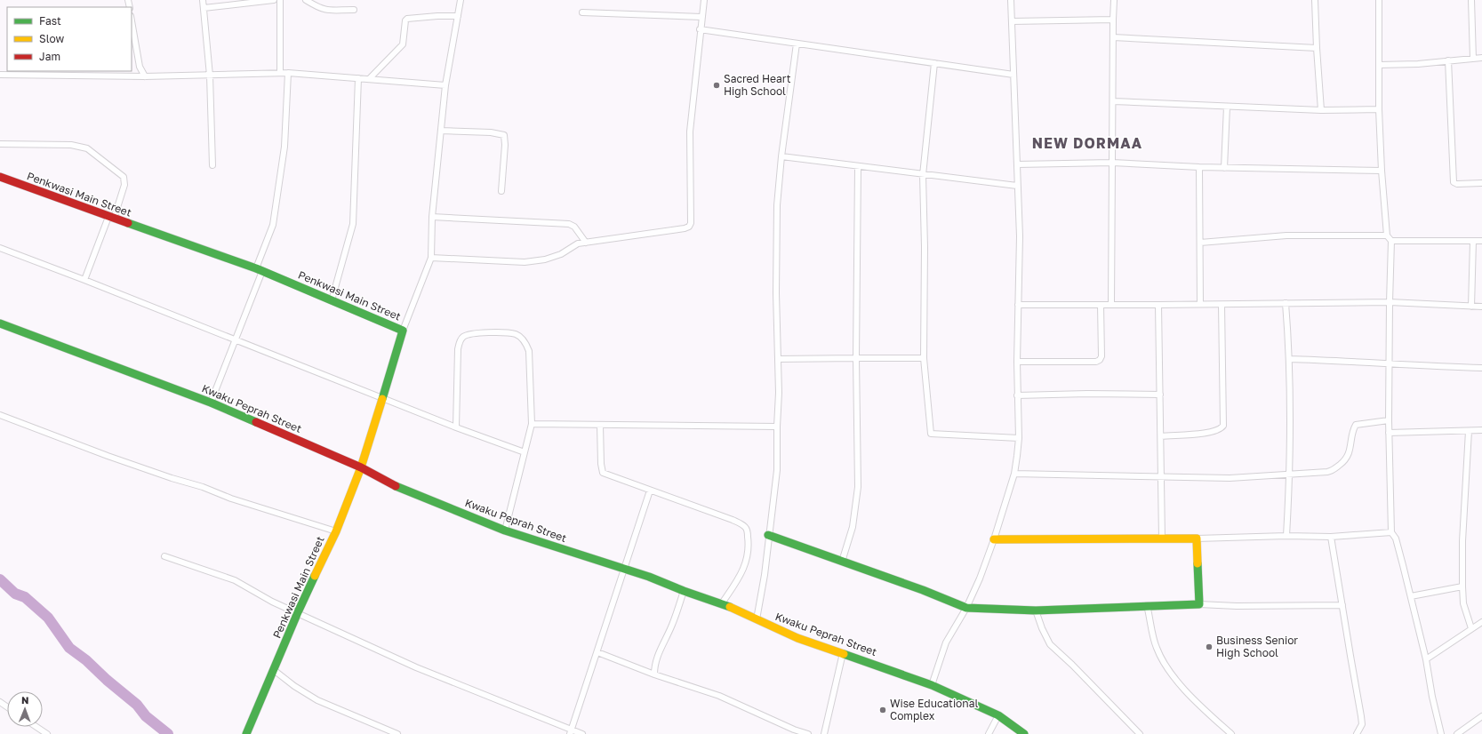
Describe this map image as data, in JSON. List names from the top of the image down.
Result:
{
  "streets": {
    "street": ["Penkwasi Main Street", "Kwaku Peprah Street"]
  },
  "crossings": [
    ["Penkwasi Main Street", "Kwaku Peprah Street"]
  ],
  "districts": ["NEW DORMAA"],
  "places": ["Sacred Heart High School", "Business Senior High School", "Wise Educational Complex"],
  "legend": ["Fast", "Slow", "Jam"],
  "north": "top"
}
